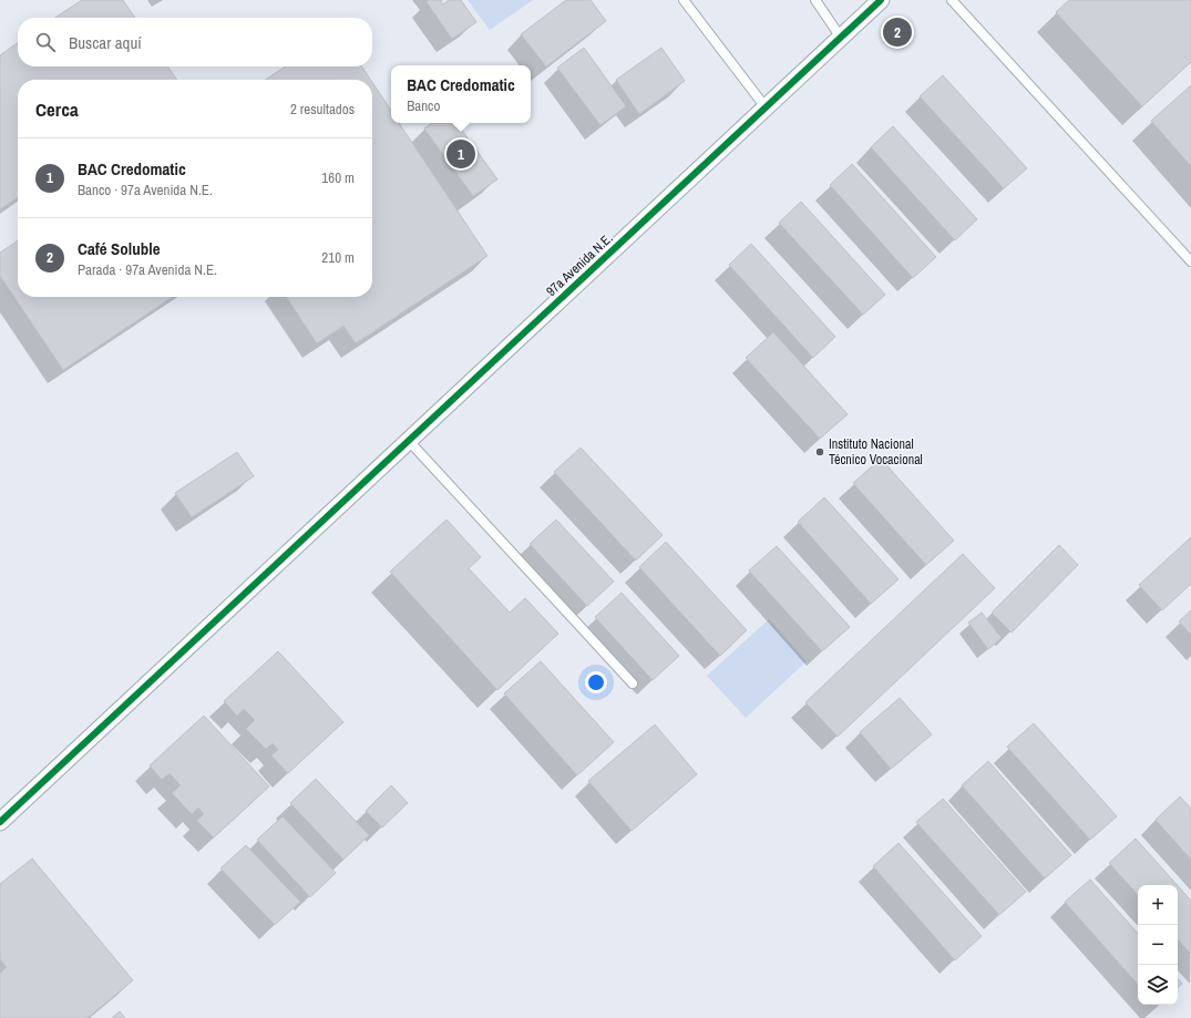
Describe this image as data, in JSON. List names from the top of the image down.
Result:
{
  "streets": {
    "street": ["97a Avenida N.E."]
  },
  "places": ["Instituto Nacional Técnico Vocacional"],
  "page": {
    "pins": ["2", "1"],
    "search": "Buscar aquí",
    "popup": ["BAC Credomatic", "Banco"],
    "heading": ["Cerca", "2 resultados"],
    "list": [
      {
        "mark": "1",
        "name": "BAC Credomatic",
        "note": "Banco · 97a Avenida N.E.",
        "value": "160 m"
      },
      {
        "mark": "2",
        "name": "Café Soluble",
        "note": "Parada · 97a Avenida N.E.",
        "value": "210 m"
      }
    ],
    "map_buttons": ["+", "−"]
  }
}
